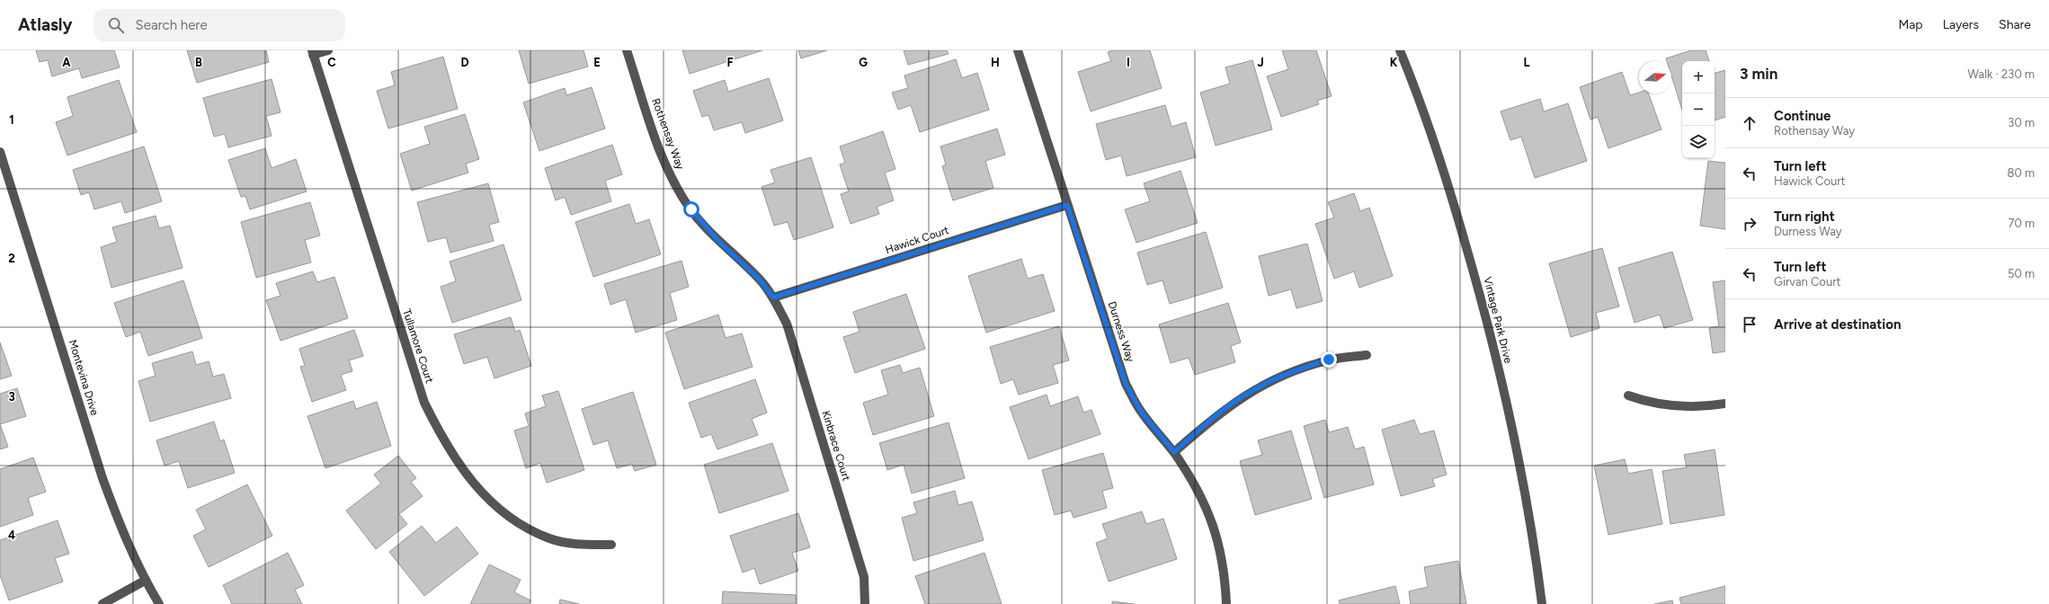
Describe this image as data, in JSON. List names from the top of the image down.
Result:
{
  "streets": {
    "street": [
      "Rothensay Way",
      "Hawick Court",
      "Vintage Park Drive",
      "Durness Way",
      "Tullamore Court",
      "Montevina Drive",
      "Kinbrace Court"
    ]
  },
  "crossings": [
    ["Rothensay Way", "Hawick Court"],
    ["Rothensay Way", "Kinbrace Court"],
    ["Hawick Court", "Durness Way"],
    ["Hawick Court", "Kinbrace Court"]
  ],
  "north": "right",
  "page": {
    "header": "Atlasly",
    "search": "Search here",
    "nav": ["Map", "Layers", "Share"],
    "heading": ["3 min", "Walk · 230 m"],
    "map_buttons": ["+", "−"],
    "list": [
      ["Continue", "Rothensay Way", "30 m"],
      ["Turn left", "Hawick Court", "80 m"],
      ["Turn right", "Durness Way", "70 m"],
      ["Turn left", "Girvan Court", "50 m"],
      "Arrive at destination"
    ]
  },
  "grid": {
    "columns": [
      "A",
      "B",
      "C",
      "D",
      "E",
      "F",
      "G",
      "H",
      "I",
      "J",
      "K",
      "L"
    ],
    "rows": [
      "1",
      "2",
      "3",
      "4"
    ]
  }
}
